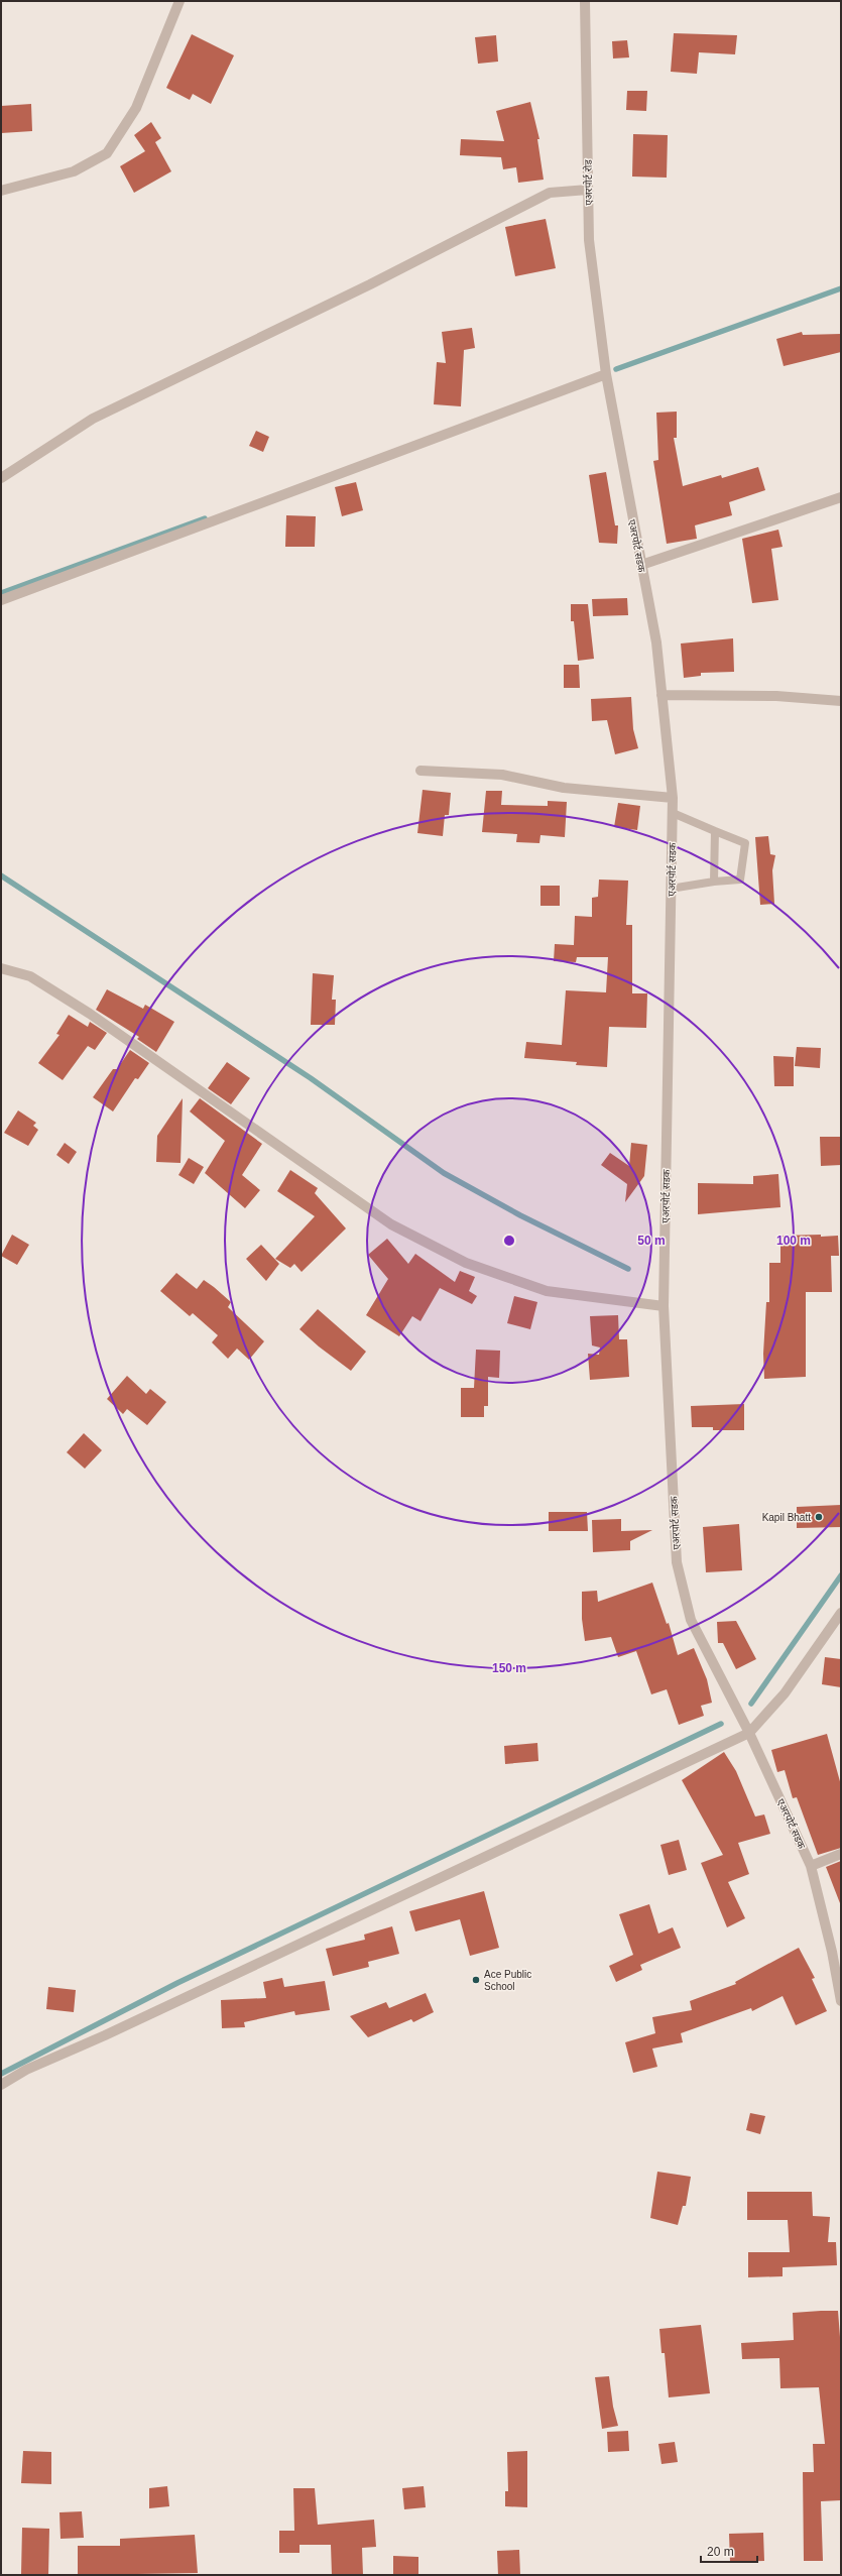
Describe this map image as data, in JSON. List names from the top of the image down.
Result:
{
  "streets": {
    "street": ["एअरपोर्ट रोड", "एअरपोर्ट सडक"]
  },
  "crossings": [
    ["एअरपोर्ट रोड", "एअरपोर्ट सडक"]
  ],
  "places": ["Kapil Bhatt", "Ace Public School"],
  "scale_bar": "20 m",
  "rings": ["50 m", "100 m", "150 m"]
}
